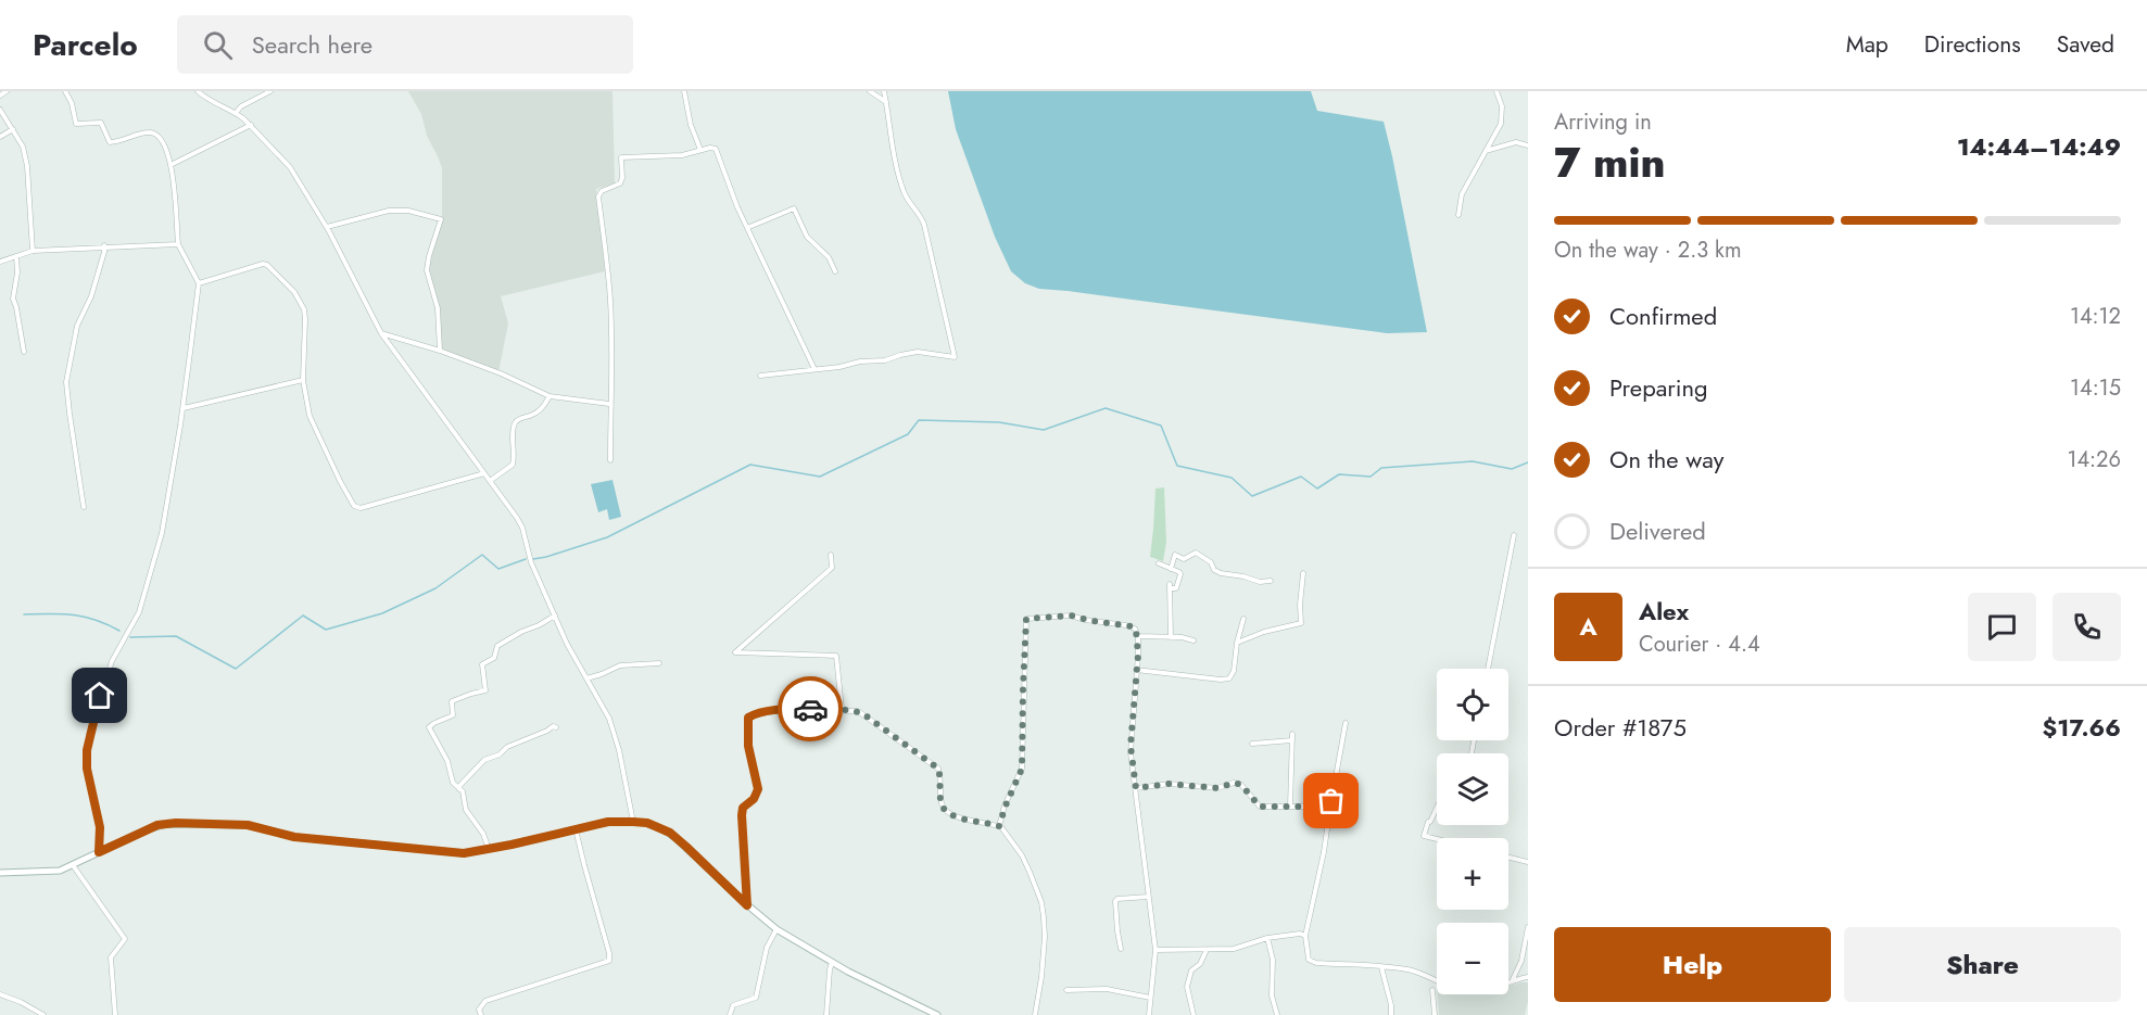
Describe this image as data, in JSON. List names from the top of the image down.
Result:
{
  "page": {
    "header": "Parcelo",
    "search": "Search here",
    "nav": ["Map", "Directions", "Saved"],
    "heading": ["7 min", "Arriving in", "14:44–14:49"],
    "panel": [
      "Alex",
      "Courier · 4.4",
      "Order #1875",
      "$17.66"
    ],
    "bar": "On the way · 2.3 km",
    "list": [
      ["Confirmed", "14:12"],
      ["Preparing", "14:15"],
      ["On the way", "14:26"],
      "Delivered"
    ],
    "round": "A",
    "map_buttons": ["+", "−"],
    "buttons": ["Help", "Share"]
  }
}
